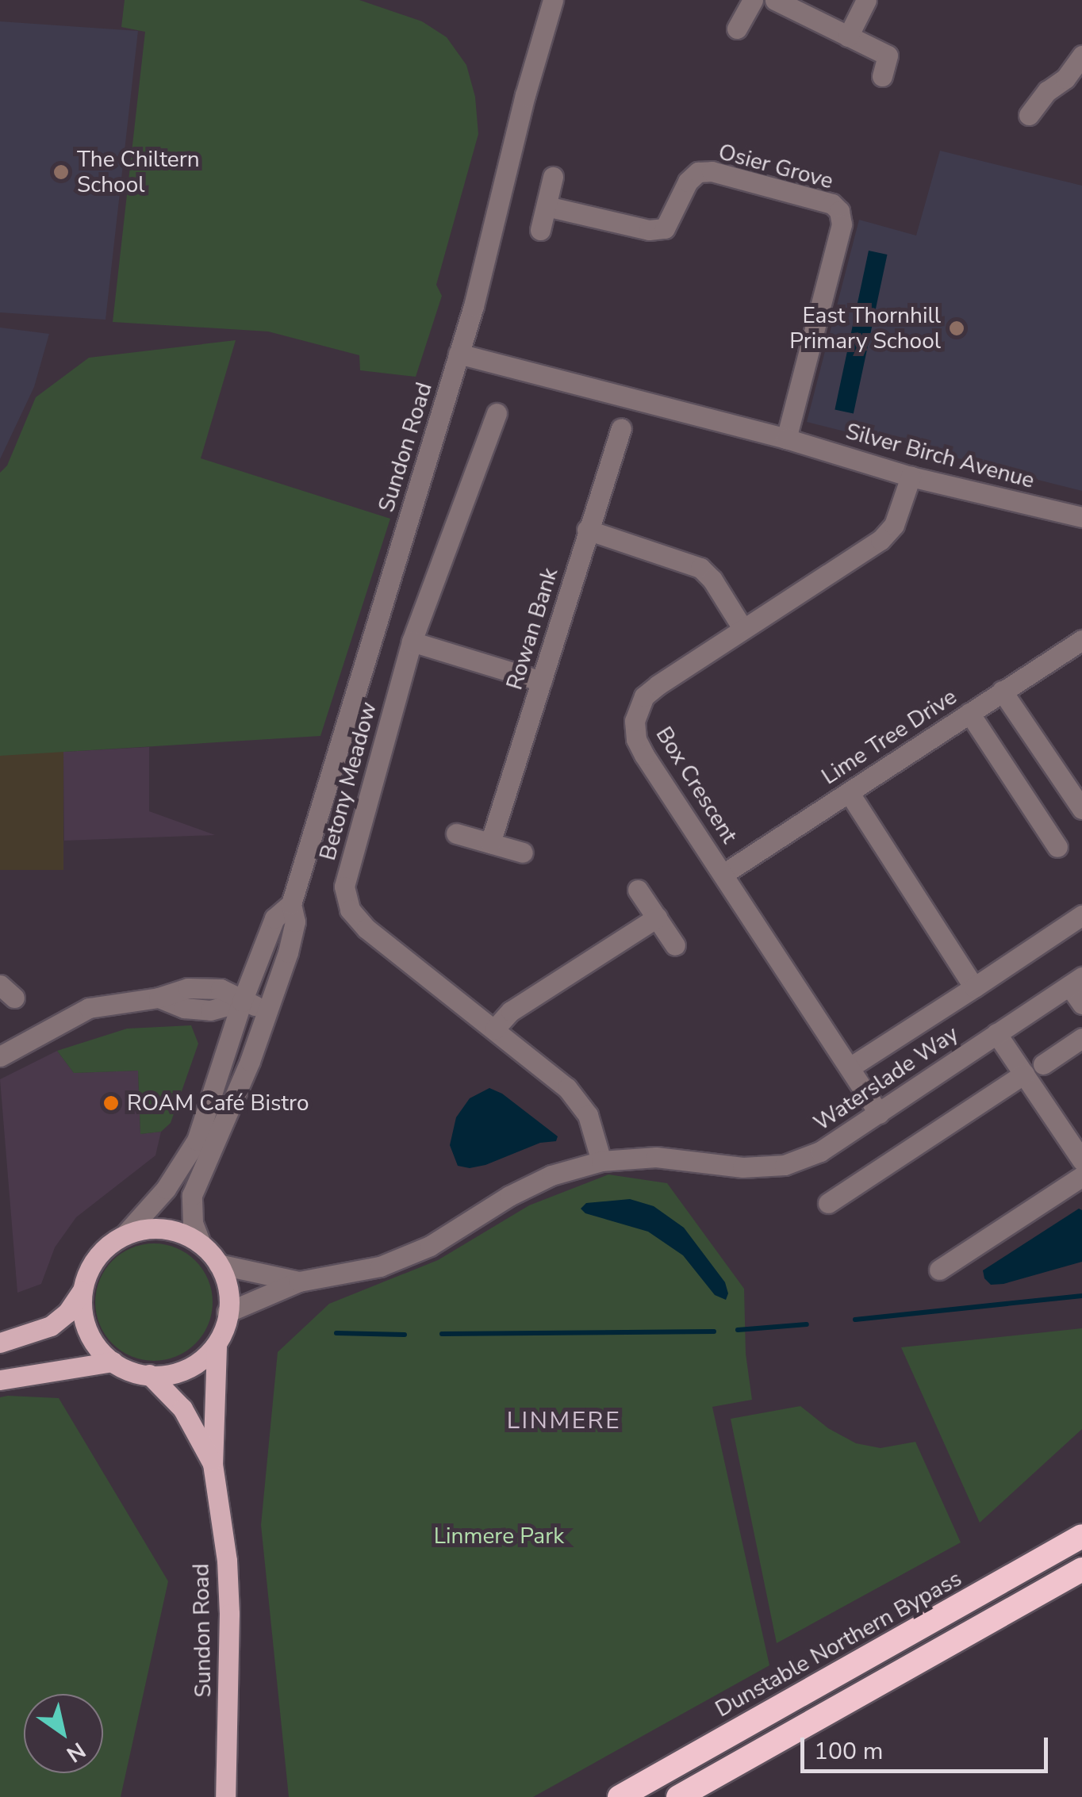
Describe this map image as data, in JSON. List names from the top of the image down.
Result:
{
  "streets": {
    "highway": ["Dunstable Northern Bypass"],
    "main road": ["Sundon Road"],
    "street": [
      "Osier Grove",
      "Silver Birch Avenue",
      "Rowan Bank",
      "Lime Tree Drive",
      "Betony Meadow",
      "Box Crescent",
      "Waterslade Way"
    ]
  },
  "crossings": [
    ["Osier Grove", "Silver Birch Avenue"],
    ["Sundon Road", "Silver Birch Avenue"],
    ["Sundon Road", "Waterslade Way"],
    ["Silver Birch Avenue", "Box Crescent"],
    ["Lime Tree Drive", "Box Crescent"],
    ["Betony Meadow", "Waterslade Way"],
    ["Box Crescent", "Waterslade Way"]
  ],
  "districts": ["LINMERE"],
  "parks": ["Linmere Park"],
  "places": ["The Chiltern School", "East Thornhill Primary School", "ROAM Café Bistro"],
  "scale_bar": "100 m",
  "north": "bottom right"
}
